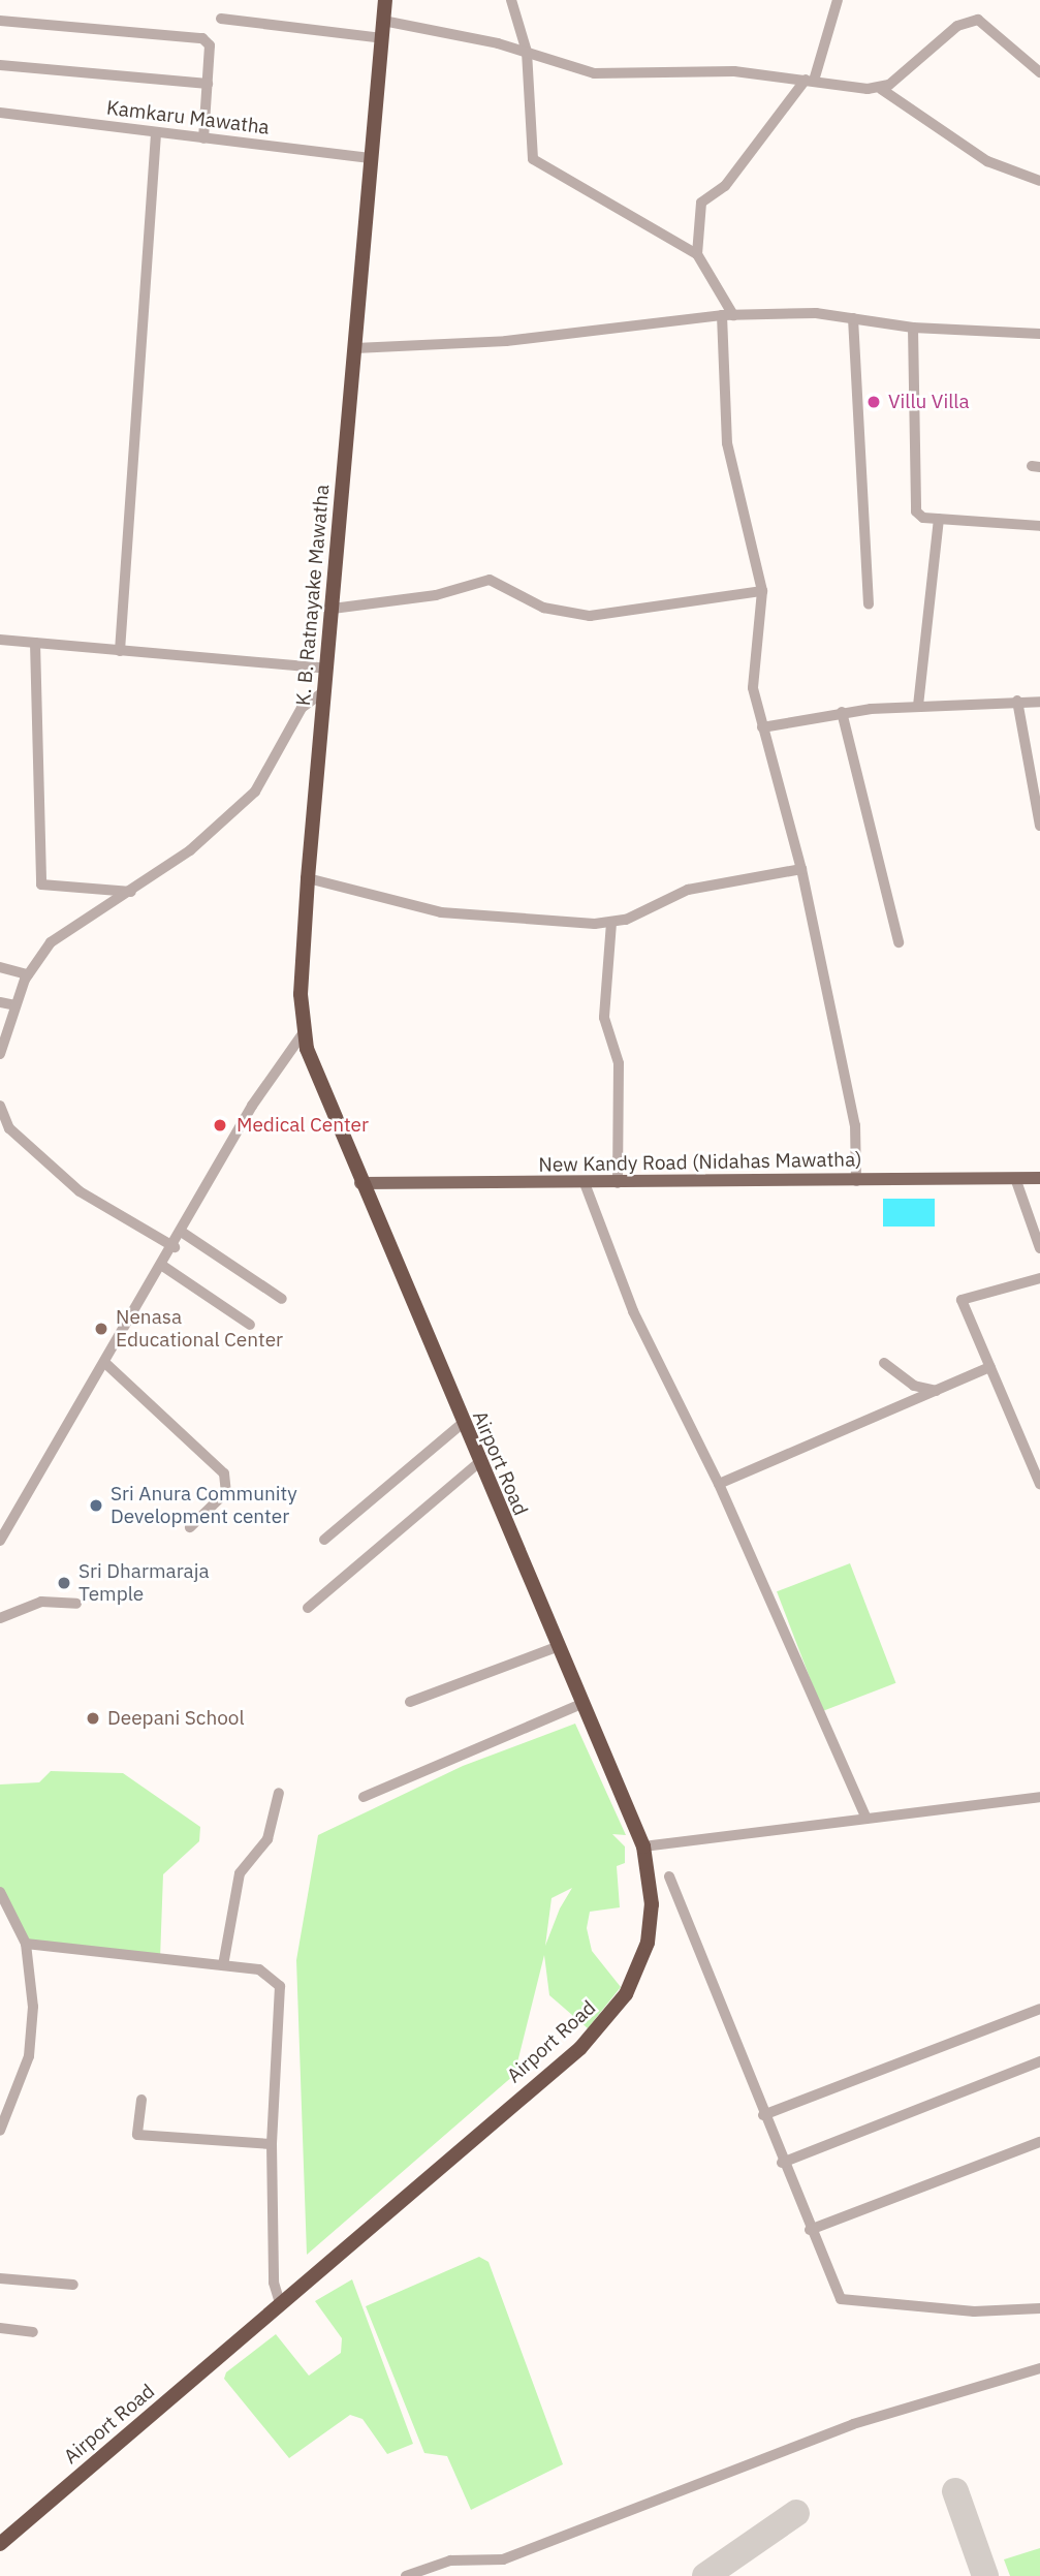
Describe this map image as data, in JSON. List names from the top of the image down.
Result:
{
  "streets": {
    "highway": ["K. B. Ratnayake Mawatha", "Airport Road"],
    "main road": ["New Kandy Road (Nidahas Mawatha)"],
    "street": ["Kamkaru Mawatha"]
  },
  "crossings": [
    ["Kamkaru Mawatha", "K. B. Ratnayake Mawatha"],
    ["K. B. Ratnayake Mawatha", "New Kandy Road (Nidahas Mawatha)"],
    ["K. B. Ratnayake Mawatha", "Airport Road"],
    ["New Kandy Road (Nidahas Mawatha)", "Airport Road"]
  ],
  "places": [
    "Villu Villa",
    "Medical Center",
    "Nenasa Educational Center",
    "Sri Anura Community Development center",
    "Sri Dharmaraja Temple",
    "Deepani School"
  ]
}
